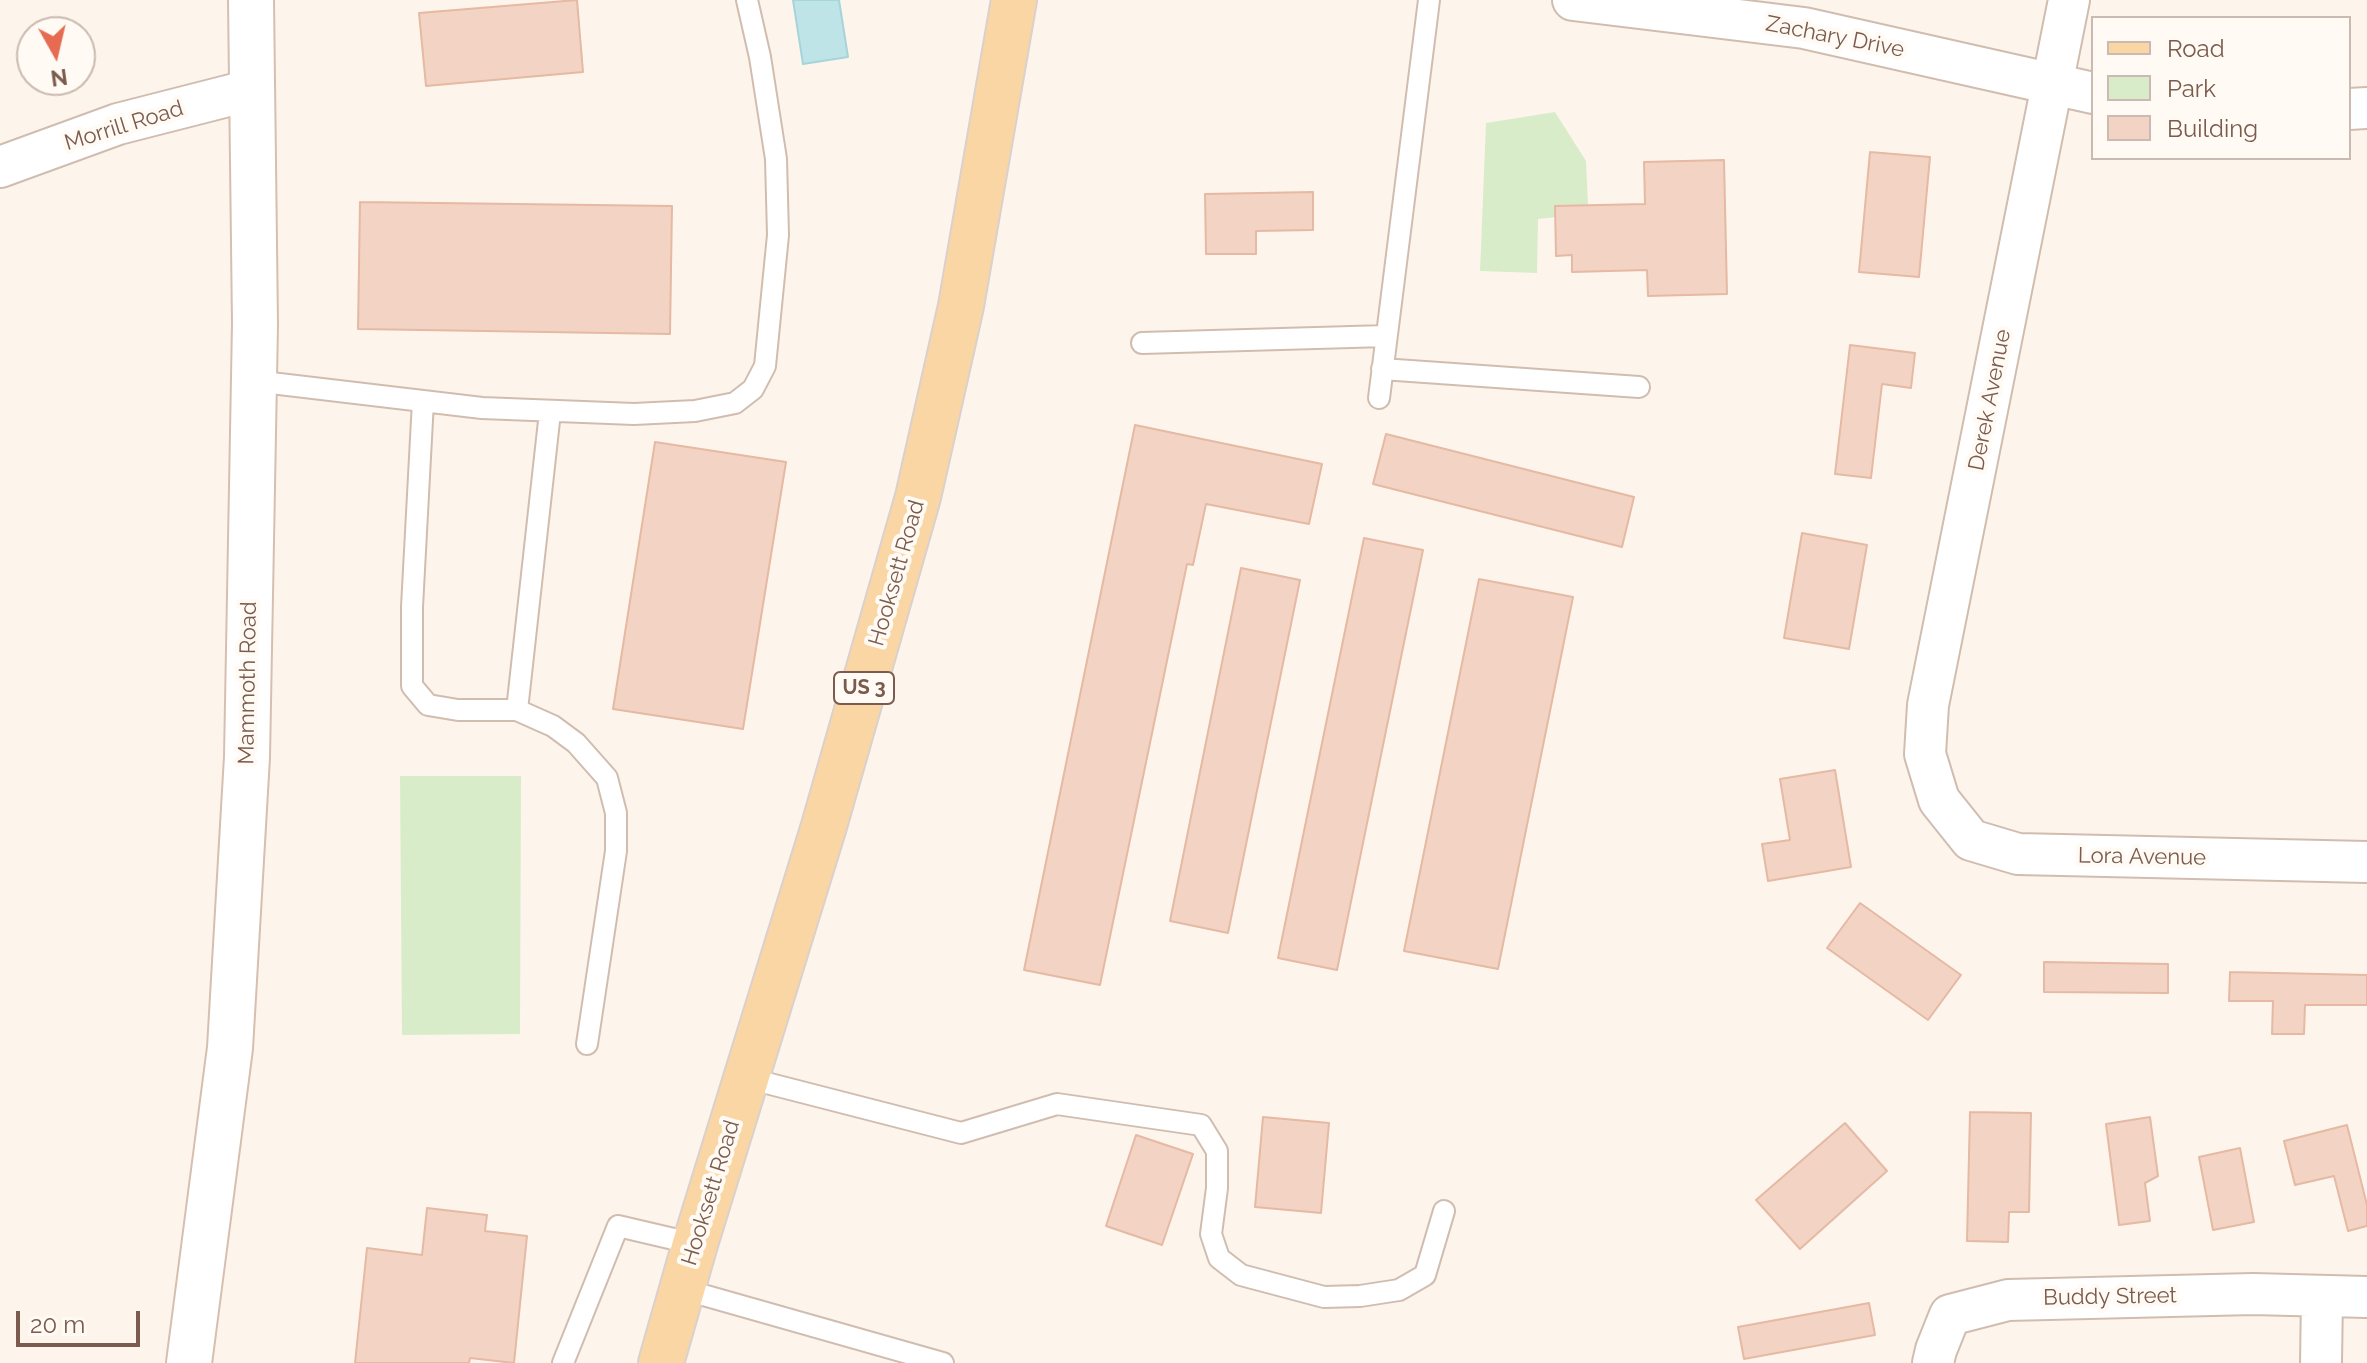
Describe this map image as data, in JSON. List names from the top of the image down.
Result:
{
  "streets": {
    "main road": ["Hooksett Road", "Mammoth Road", "US 3"],
    "street": [
      "Zachary Drive",
      "Morrill Road",
      "Derek Avenue",
      "Lora Avenue",
      "Buddy Street"
    ]
  },
  "crossings": [
    ["Zachary Drive", "Derek Avenue"],
    ["Morrill Road", "Mammoth Road"],
    ["Derek Avenue", "Lora Avenue"]
  ],
  "legend": ["Road", "Park", "Building"],
  "scale_bar": "20 m",
  "north": "bottom"
}
